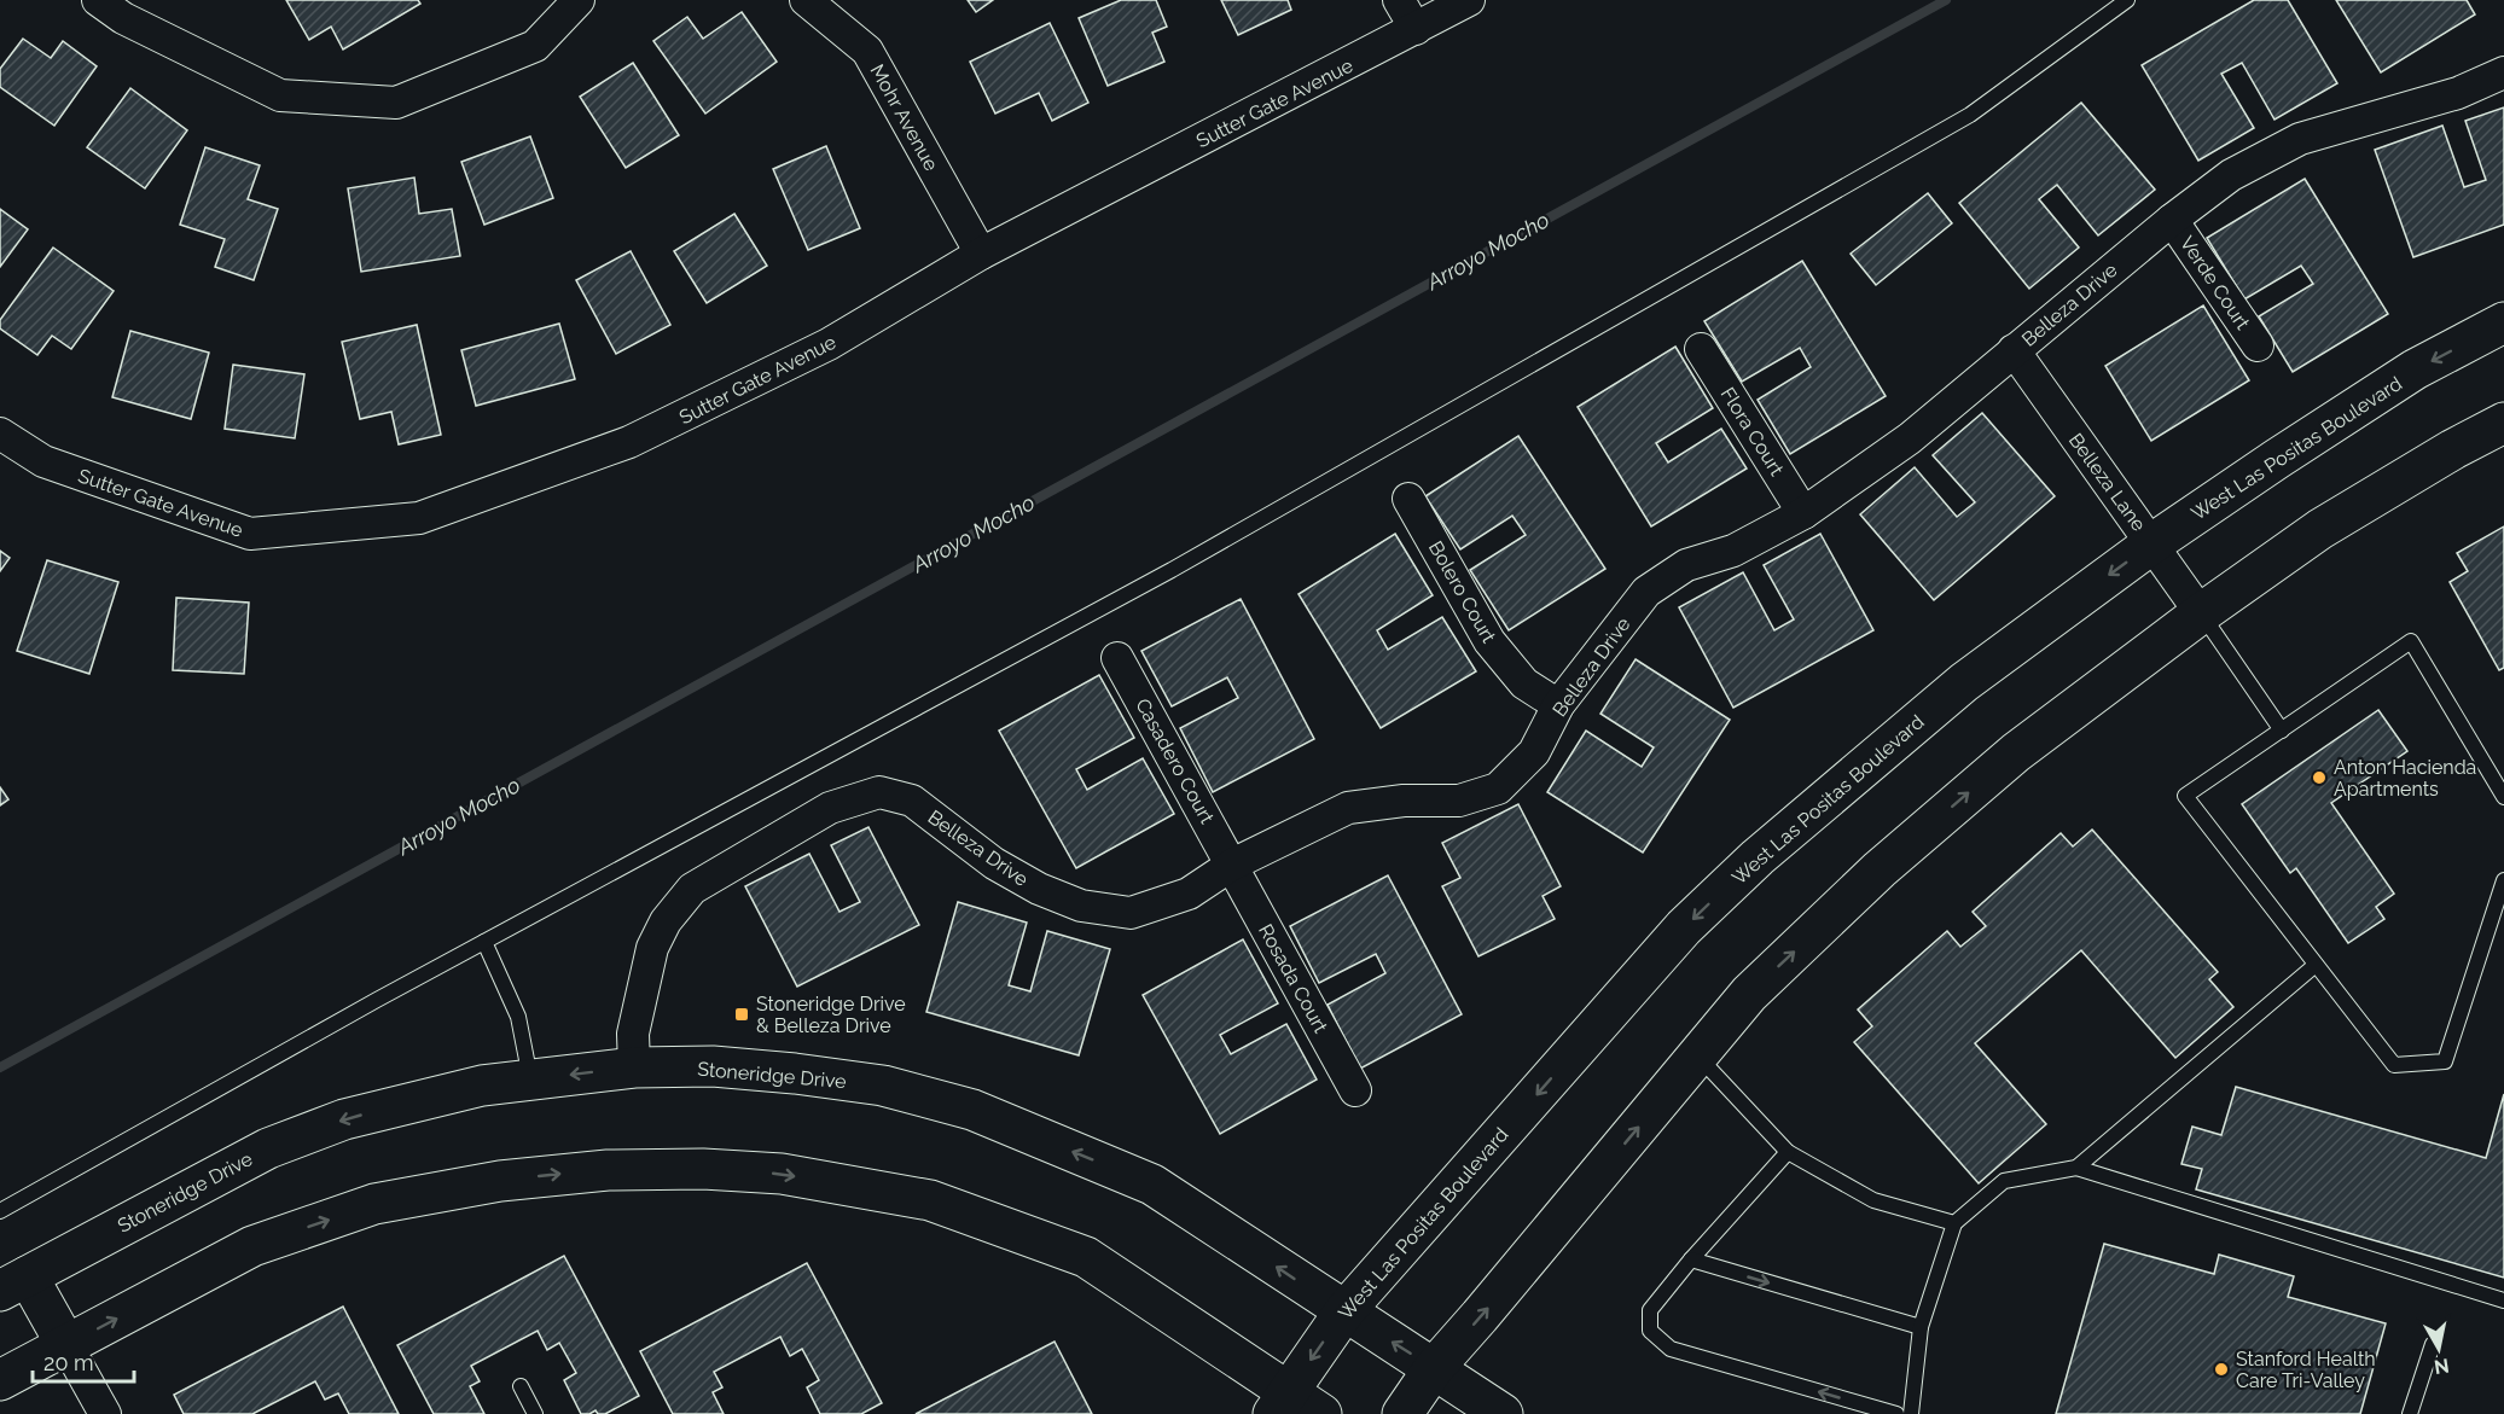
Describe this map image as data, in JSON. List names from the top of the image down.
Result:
{
  "streets": {
    "main road": ["West Las Positas Boulevard", "Stoneridge Drive"],
    "street": [
      "Sutter Gate Avenue",
      "Mohr Avenue",
      "Verde Court",
      "Belleza Drive",
      "Flora Court",
      "Belleza Lane",
      "Bolero Court",
      "Casadero Court",
      "Rosada Court"
    ]
  },
  "crossings": [
    ["Sutter Gate Avenue", "Mohr Avenue"],
    ["Verde Court", "Belleza Drive"],
    ["Belleza Drive", "Flora Court"],
    ["Belleza Drive", "Belleza Lane"],
    ["Belleza Drive", "Bolero Court"],
    ["Belleza Drive", "Casadero Court"],
    ["Belleza Drive", "Rosada Court"],
    ["Belleza Drive", "Stoneridge Drive"],
    ["West Las Positas Boulevard", "Belleza Lane"],
    ["West Las Positas Boulevard", "Stoneridge Drive"],
    ["Casadero Court", "Rosada Court"]
  ],
  "water": ["Arroyo Mocho"],
  "places": {
    "other": ["Anton Hacienda Apartments", "Stanford Health Care Tri-Valley"],
    "transit": ["Stoneridge Drive & Belleza Drive"]
  },
  "scale_bar": "20 m",
  "north": "bottom"
}
